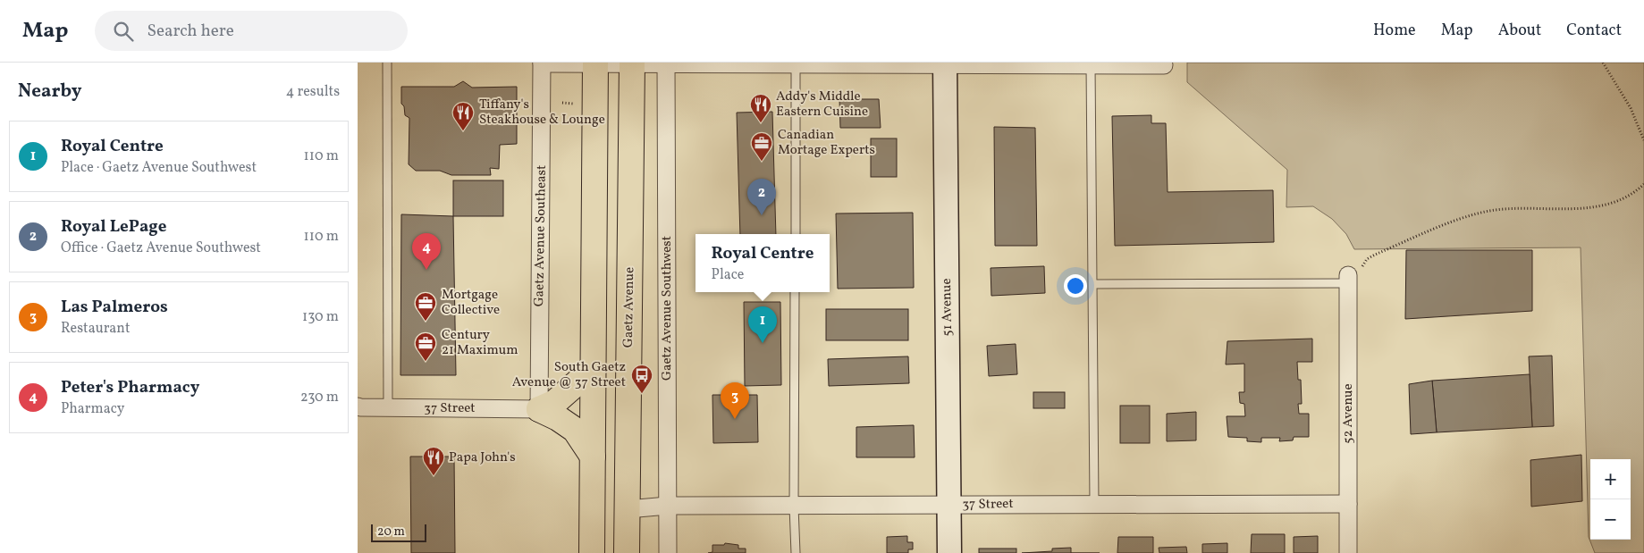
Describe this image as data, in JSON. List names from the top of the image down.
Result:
{
  "streets": {
    "main road": ["Gaetz Avenue"],
    "street": [
      "Gaetz Avenue Southeast",
      "51 Avenue",
      "Gaetz Avenue Southwest",
      "37 Street",
      "52 Avenue"
    ]
  },
  "crossings": [
    ["Gaetz Avenue Southeast", "37 Street"],
    ["Gaetz Avenue", "37 Street"],
    ["51 Avenue", "37 Street"],
    ["Gaetz Avenue Southwest", "37 Street"],
    ["37 Street", "52 Avenue"]
  ],
  "places": {
    "restaurant": ["Addy's Middle Eastern Cuisine", "Tiffany's Steakhouse & Lounge", "Papa John's"],
    "office": ["Canadian Mortage Experts", "Mortgage Collective", "Century 21 Maximum"],
    "bus stop": ["South Gaetz Avenue @ 37 Street"]
  },
  "scale_bar": "20 m",
  "page": {
    "header": "Map",
    "search": "Search here",
    "nav": [
      "Home",
      "Map",
      "About",
      "Contact"
    ],
    "heading": ["Nearby", "4 results"],
    "list": [
      {
        "mark": "1",
        "name": "Royal Centre",
        "note": "Place · Gaetz Avenue Southwest",
        "value": "110 m"
      },
      {
        "mark": "2",
        "name": "Royal LePage",
        "note": "Office · Gaetz Avenue Southwest",
        "value": "110 m"
      },
      {
        "mark": "3",
        "name": "Las Palmeros",
        "note": "Restaurant",
        "value": "130 m"
      },
      {
        "mark": "4",
        "name": "Peter's Pharmacy",
        "note": "Pharmacy",
        "value": "230 m"
      }
    ],
    "pins": [
      "2",
      "4",
      "1",
      "3"
    ],
    "popup": ["Royal Centre", "Place"],
    "map_buttons": ["+", "−"],
    "scale": "20 m"
  }
}
